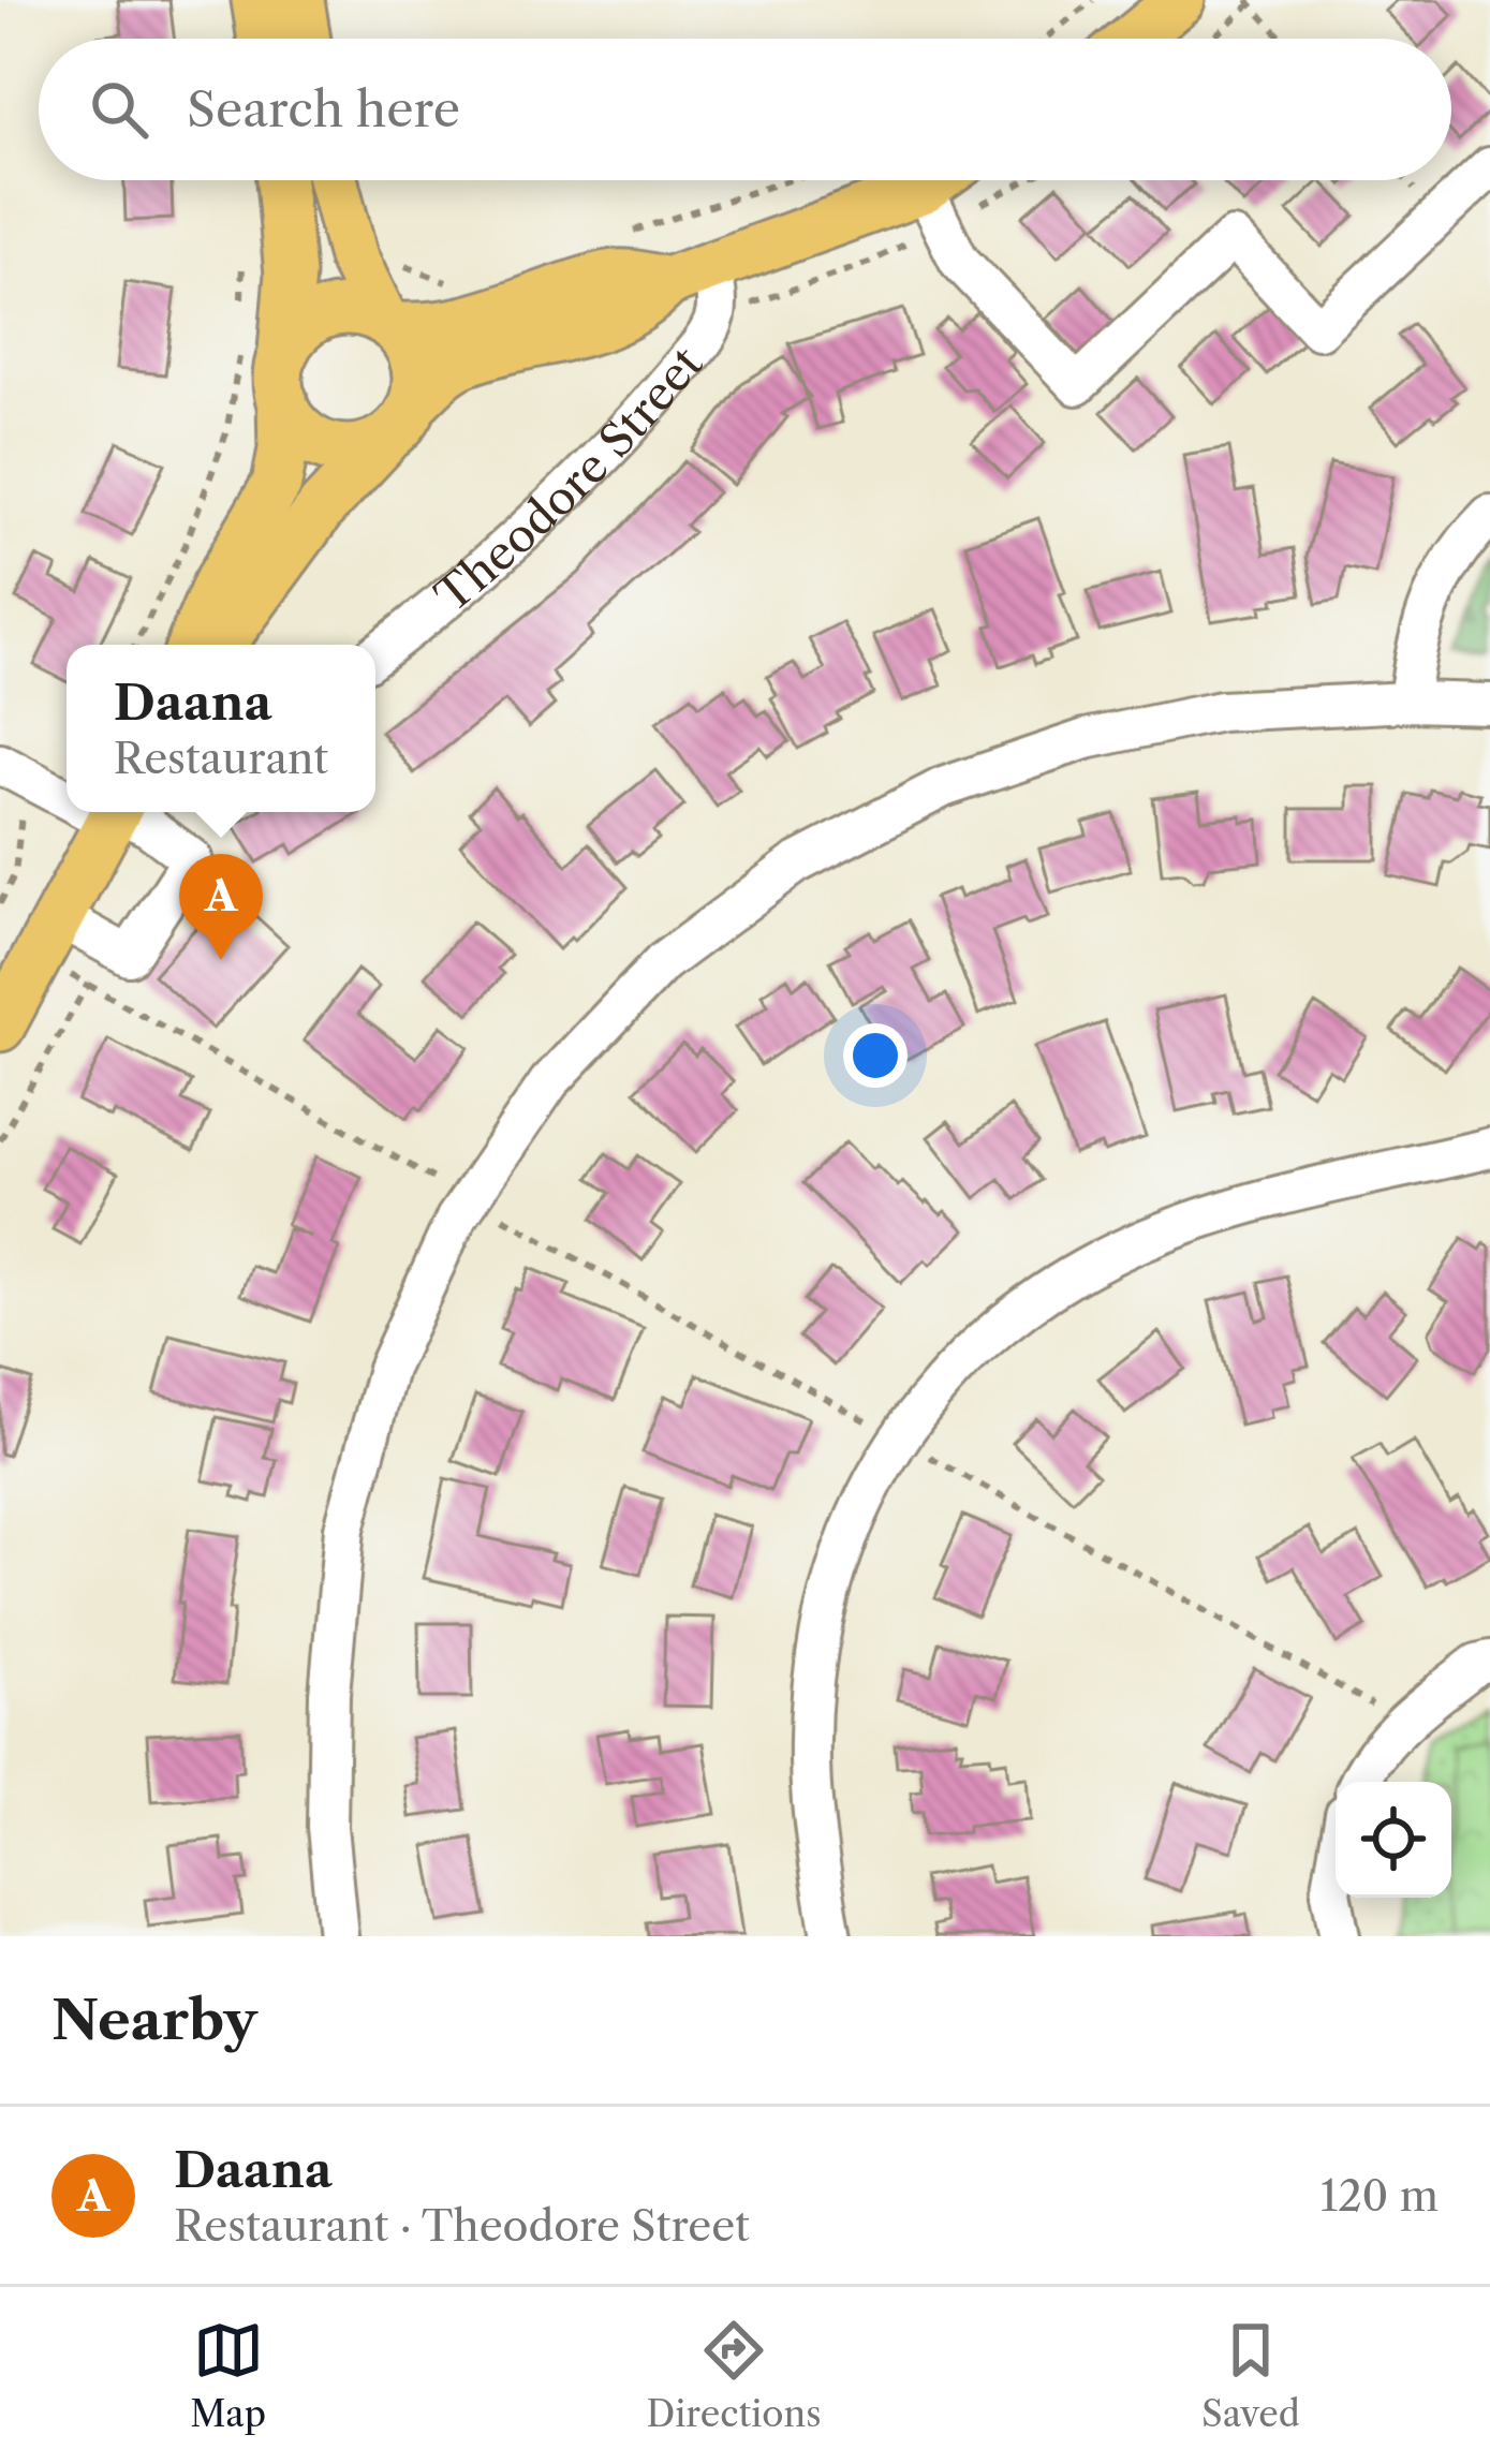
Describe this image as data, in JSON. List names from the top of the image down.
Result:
{
  "streets": {
    "main road": ["Theodore Street"]
  },
  "page": {
    "search": "Search here",
    "popup": ["Daana", "Restaurant"],
    "pins": "A",
    "heading": "Nearby",
    "list": [
      {
        "mark": "A",
        "name": "Daana",
        "note": "Restaurant · Theodore Street",
        "value": "120 m"
      }
    ],
    "nav": ["Map", "Directions", "Saved"]
  }
}
